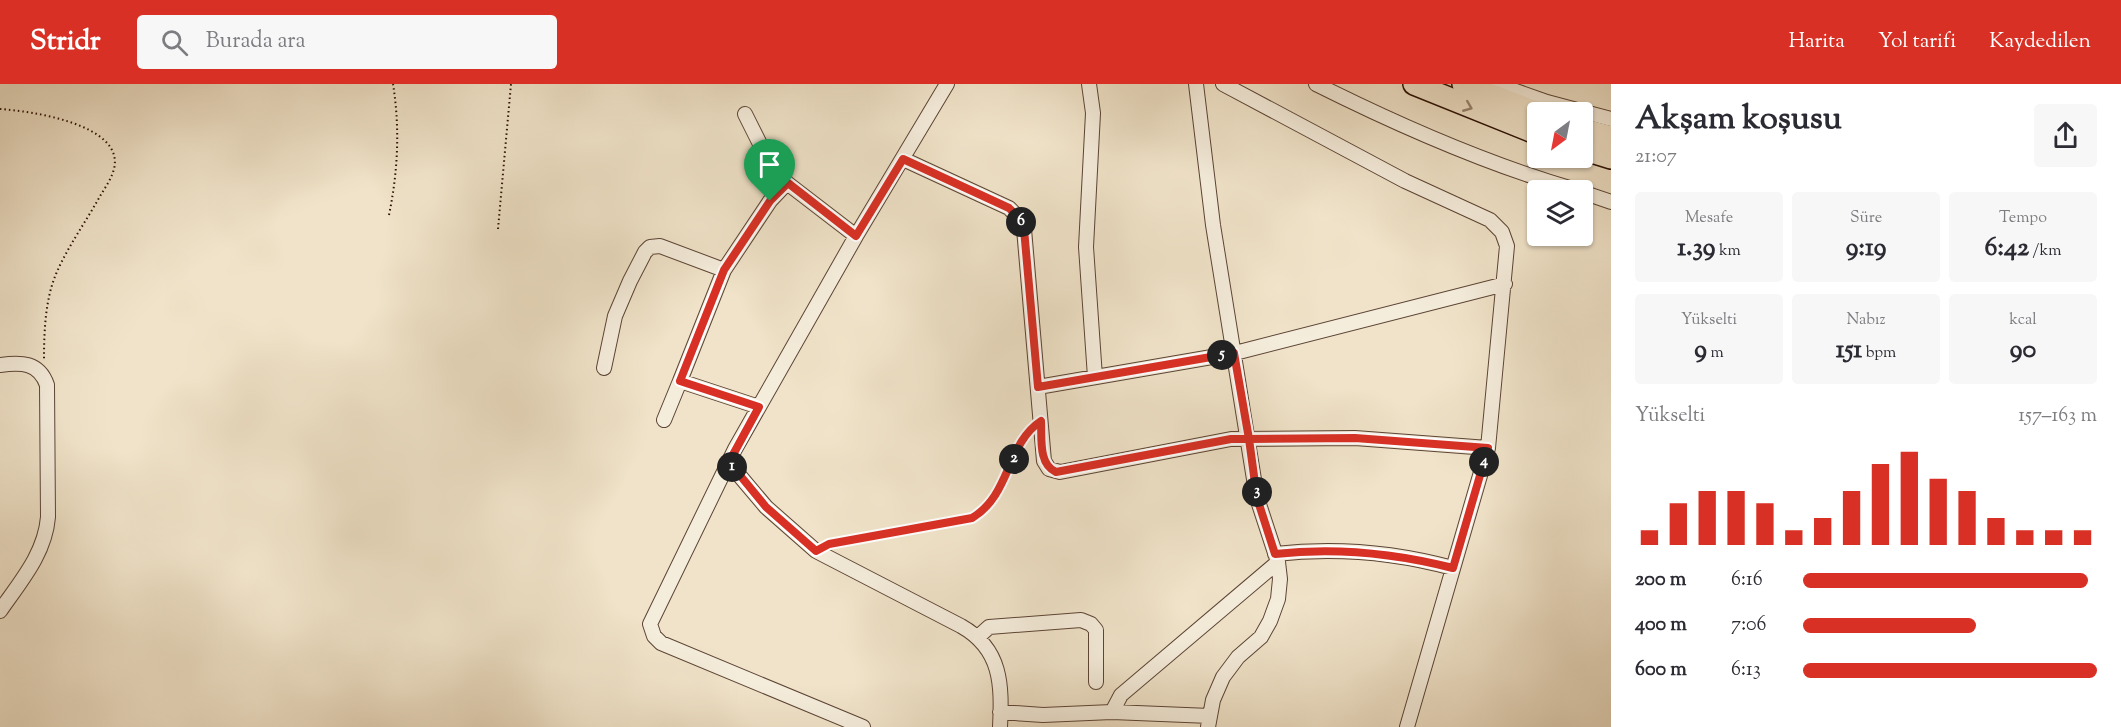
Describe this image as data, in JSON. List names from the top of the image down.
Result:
{
  "north": "bottom left",
  "page": {
    "header": "Stridr",
    "search": "Burada ara",
    "nav": ["Harita", "Yol tarifi", "Kaydedilen"],
    "heading": ["Akşam koşusu", "21:07"],
    "stats": [
      ["Mesafe", "1.39 km"],
      ["Süre", "9:19"],
      ["Tempo", "6:42 /km"],
      ["Yükselti", "9 m"],
      ["Nabız", "151 bpm"],
      ["kcal", "90"]
    ],
    "pins": [
      "6",
      "5",
      "2",
      "4",
      "1",
      "3"
    ],
    "chart": ["Yükselti", "157–163 m"],
    "list": [
      {
        "name": "200 m",
        "note": "6:16"
      },
      {
        "name": "400 m",
        "note": "7:06"
      },
      {
        "name": "600 m",
        "note": "6:13"
      }
    ]
  }
}
